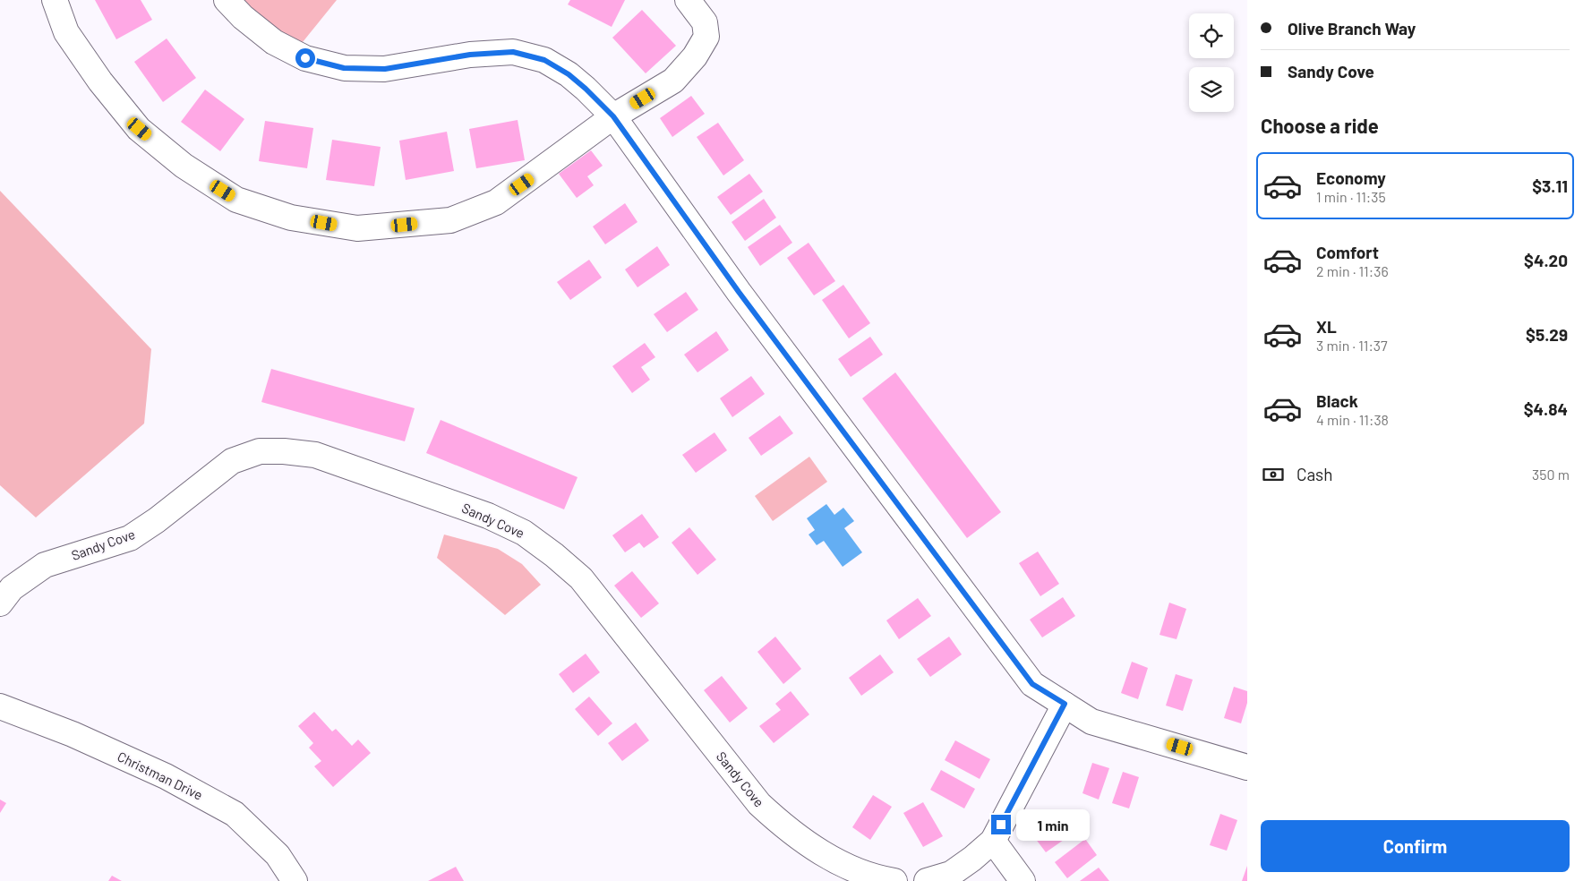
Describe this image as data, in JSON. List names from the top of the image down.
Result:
{
  "streets": {
    "street": ["Sandy Cove", "Christman Drive"]
  },
  "page": {
    "banner": ["Olive Branch Way", "Sandy Cove"],
    "heading": "Choose a ride",
    "list": [
      {
        "name": "Economy",
        "note": "1 min · 11:35",
        "value": "$3.11"
      },
      {
        "name": "Comfort",
        "note": "2 min · 11:36",
        "value": "$4.20"
      },
      {
        "name": "XL",
        "note": "3 min · 11:37",
        "value": "$5.29"
      },
      {
        "name": "Black",
        "note": "4 min · 11:38",
        "value": "$4.84"
      }
    ],
    "pay": ["Cash", "350 m"],
    "bubble": "1 min",
    "buttons": "Confirm"
  }
}
